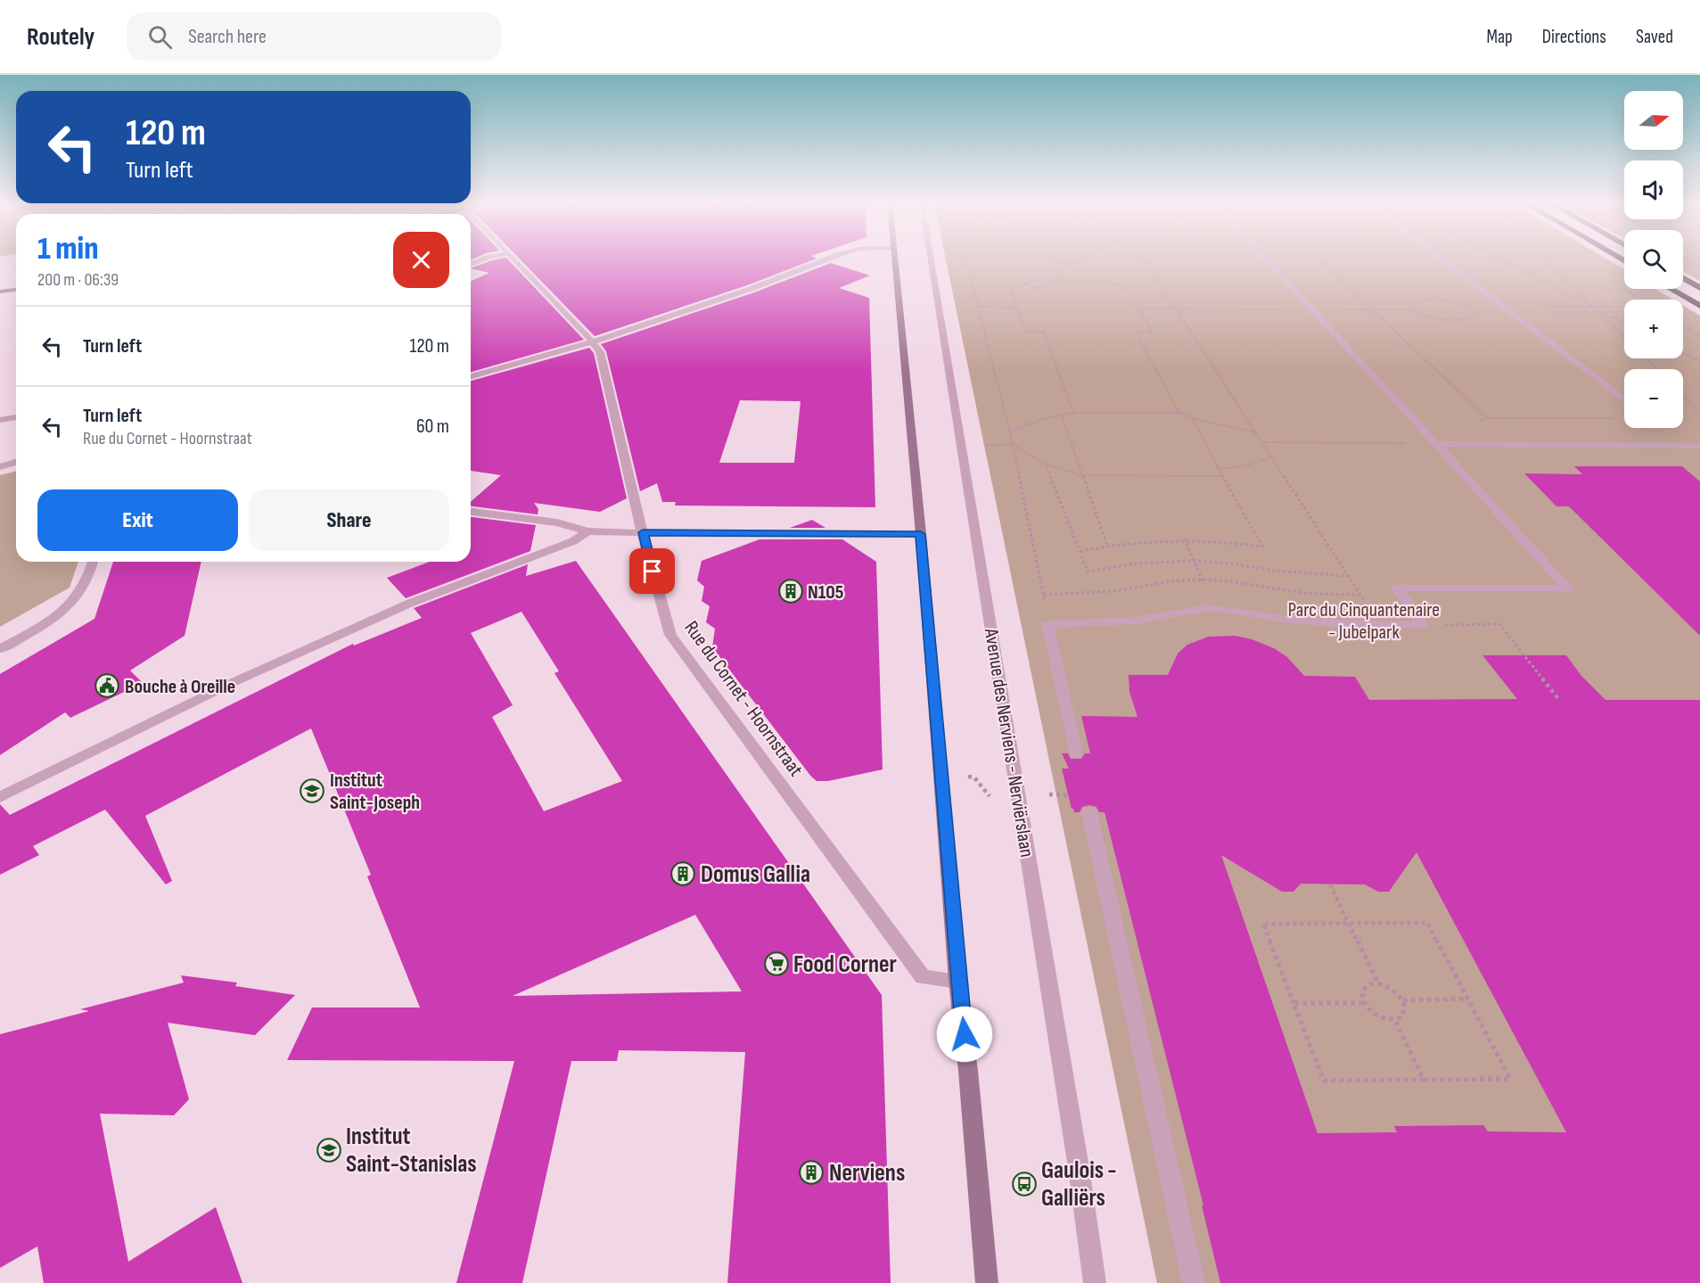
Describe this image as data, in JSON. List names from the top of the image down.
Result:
{
  "streets": {
    "street": ["Rue du Cornet - Hoornstraat", "Avenue des Nerviens - Nerviërslaan"]
  },
  "parks": ["Parc du Cinquantenaire - Jubelpark"],
  "places": {
    "building": ["N105", "Domus Gallia", "Nerviens"],
    "public building": ["Bouche à Oreille"],
    "school or university": ["Institut Saint-Joseph", "Institut Saint-Stanislas"],
    "supermarket": ["Food Corner"],
    "bus stop": ["Gaulois - Galliërs"]
  },
  "north": "right",
  "page": {
    "header": "Routely",
    "search": "Search here",
    "nav": ["Map", "Directions", "Saved"],
    "map_buttons": ["+", "−"],
    "turn": ["120 m", "Turn left"],
    "heading": ["1 min", "200 m · 06:39"],
    "list": [
      {
        "name": "Turn left",
        "value": "120 m"
      },
      {
        "name": "Turn left",
        "note": "Rue du Cornet - Hoornstraat",
        "value": "60 m"
      }
    ],
    "buttons": ["Exit", "Share"]
  }
}
